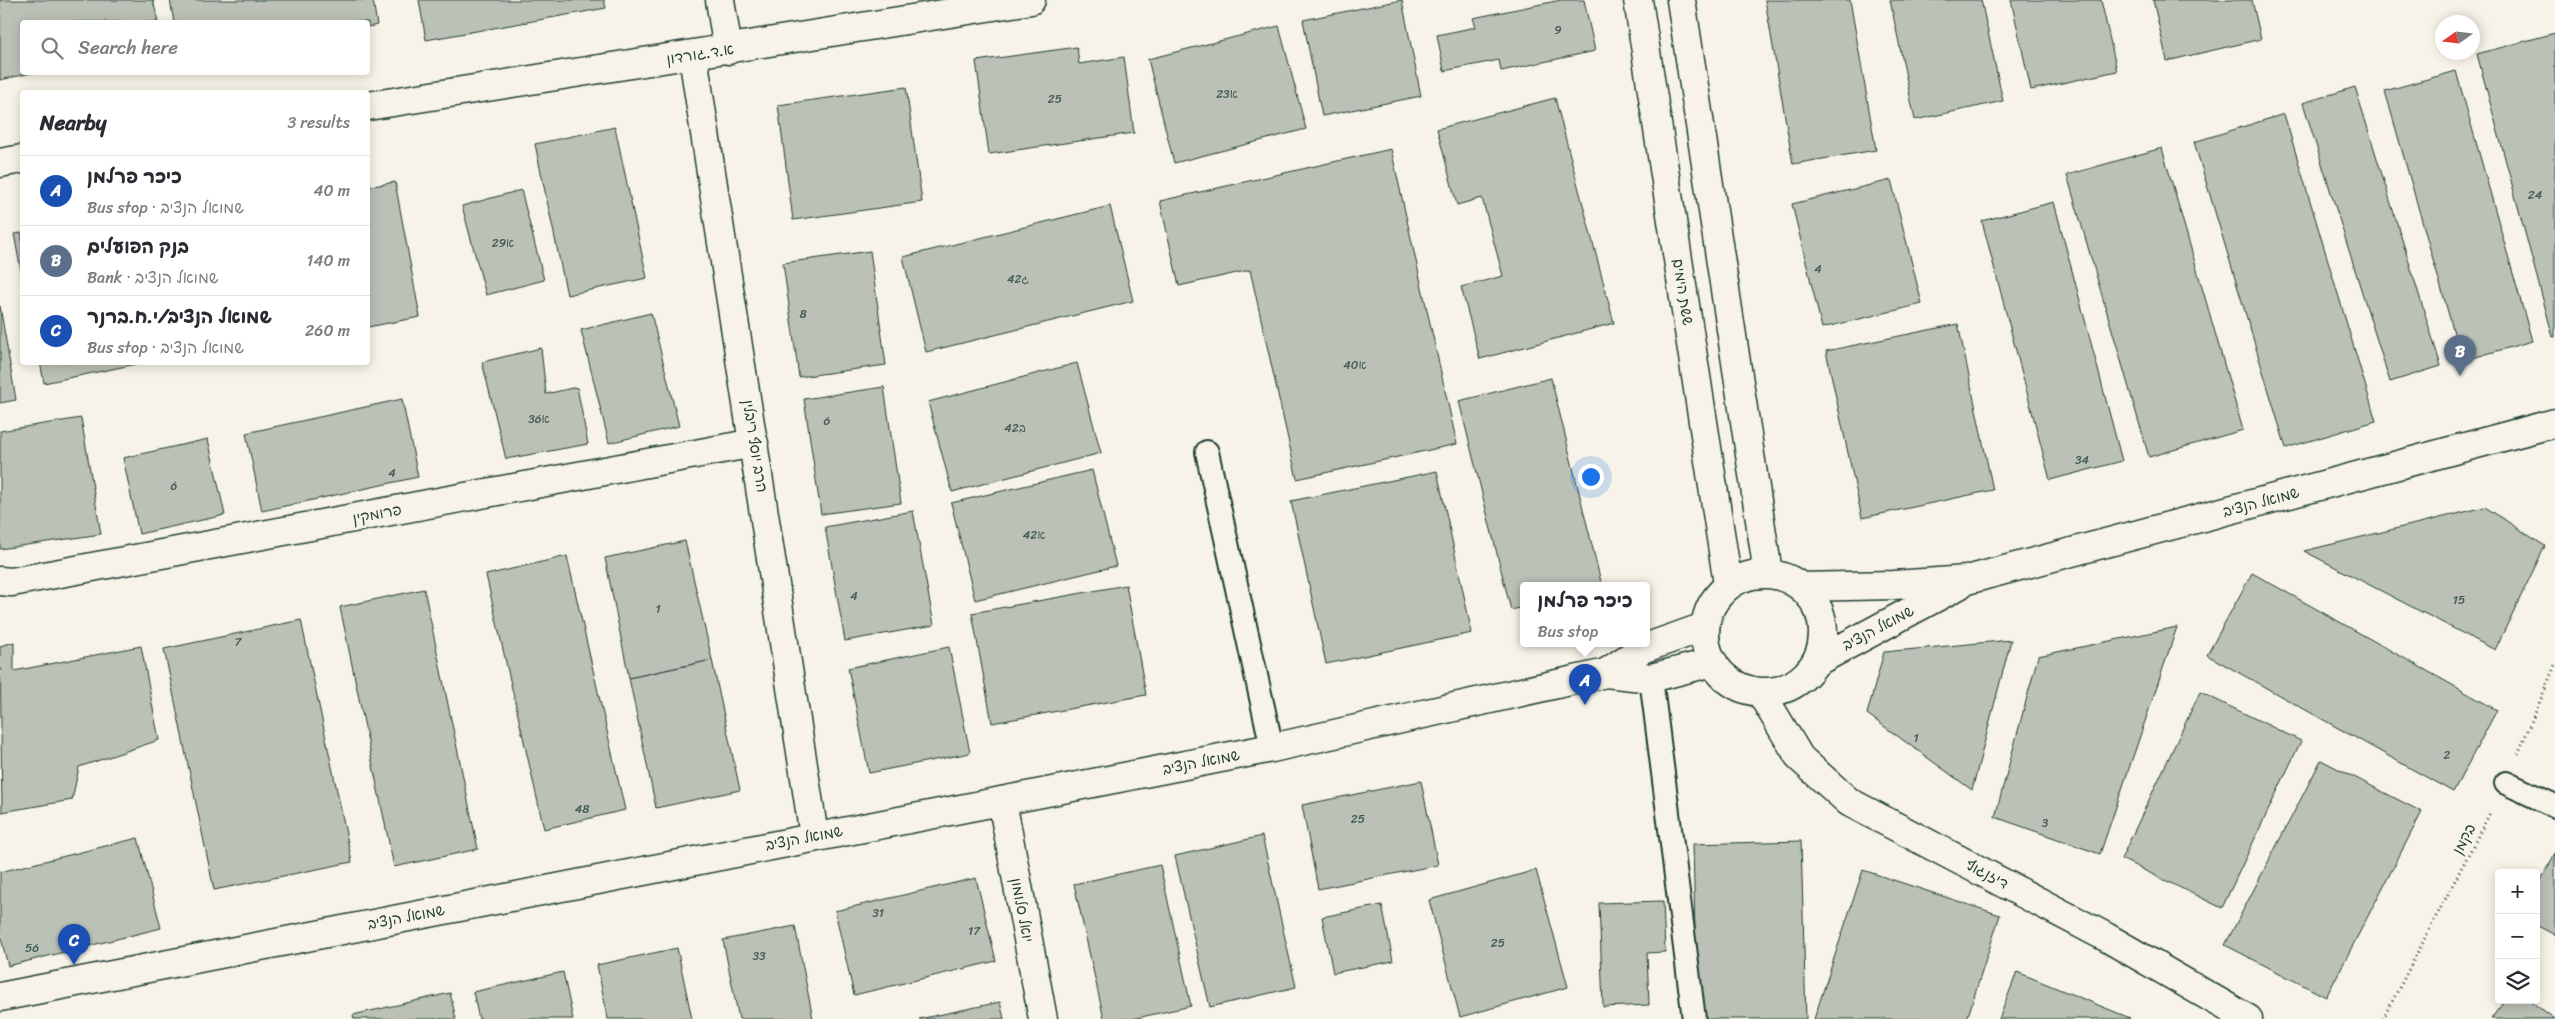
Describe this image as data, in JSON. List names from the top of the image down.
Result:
{
  "streets": {
    "street": [
      "א.ד.גורדון",
      "ששת הימים",
      "הרב יוסף ריבלין",
      "שמואל הנציב",
      "פרומקין",
      "דיזנגוף",
      "יואל סלומון"
    ],
    "path": ["בקמן"]
  },
  "crossings": [
    ["א.ד.גורדון", "הרב יוסף ריבלין"],
    ["ששת הימים", "שמואל הנציב"],
    ["ששת הימים", "דיזנגוף"],
    ["הרב יוסף ריבלין", "שמואל הנציב"],
    ["הרב יוסף ריבלין", "פרומקין"],
    ["שמואל הנציב", "דיזנגוף"],
    ["שמואל הנציב", "יואל סלומון"]
  ],
  "house_numbers": [
    "9",
    "23א",
    "25",
    "24",
    "29א",
    "4",
    "42ג",
    "8",
    "40א",
    "36א",
    "6",
    "42ב",
    "34",
    "4",
    "6",
    "42א",
    "4",
    "15",
    "1",
    "7",
    "1",
    "2",
    "48",
    "25",
    "3",
    "31",
    "17",
    "25",
    "56",
    "33"
  ],
  "north": "left",
  "page": {
    "search": "Search here",
    "heading": ["Nearby", "3 results"],
    "list": [
      {
        "mark": "A",
        "name": "כיכר פרלמן",
        "note": "Bus stop · שמואל הנציב",
        "value": "40 m"
      },
      {
        "mark": "B",
        "name": "בנק הפועלים",
        "note": "Bank · שמואל הנציב",
        "value": "140 m"
      },
      {
        "mark": "C",
        "name": "שמואל הנציב/י.ח.ברנר",
        "note": "Bus stop · שמואל הנציב",
        "value": "260 m"
      }
    ],
    "pins": ["B", "A", "C"],
    "popup": ["כיכר פרלמן", "Bus stop"],
    "map_buttons": ["+", "−"]
  }
}
